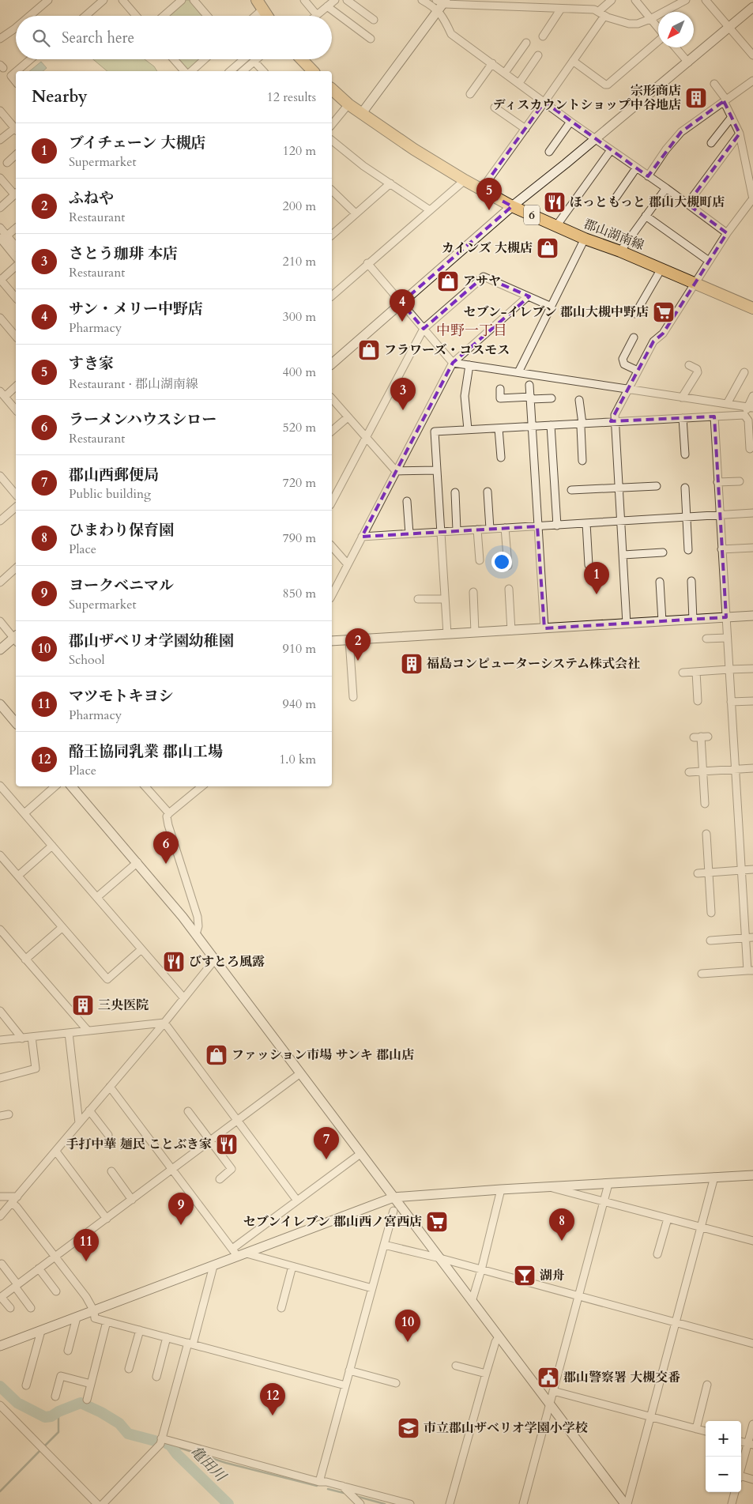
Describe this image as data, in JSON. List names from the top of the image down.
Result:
{
  "streets": {
    "main road": ["6", "郡山湖南線"]
  },
  "districts": ["中野一丁目"],
  "water": ["亀田川"],
  "places": {
    "building": ["宗形商店 ディスカウントショップ中谷地店", "福島コンピューターシステム株式会社", "三央医院"],
    "restaurant": ["ほっともっと 郡山大槻町店", "びすとろ風露", "手打中華 麺民 ことぶき家"],
    "shop": [
      "カインズ 大槻店",
      "アサヤ",
      "フラワーズ・コスモス",
      "ファッション市場 サンキ 郡山店"
    ],
    "supermarket": ["セブン-イレブン 郡山大槻中野店", "セブンイレブン 郡山西ノ宮西店"],
    "bar": ["湖舟"],
    "public building": ["郡山警察署 大槻交番"],
    "school or university": ["市立郡山ザベリオ学園小学校"]
  },
  "north": "bottom left",
  "page": {
    "search": "Search here",
    "heading": ["Nearby", "12 results"],
    "list": [
      {
        "mark": "1",
        "name": "ブイチェーン 大槻店",
        "note": "Supermarket",
        "value": "120 m"
      },
      {
        "mark": "2",
        "name": "ふねや",
        "note": "Restaurant",
        "value": "200 m"
      },
      {
        "mark": "3",
        "name": "さとう珈琲 本店",
        "note": "Restaurant",
        "value": "210 m"
      },
      {
        "mark": "4",
        "name": "サン・メリー中野店",
        "note": "Pharmacy",
        "value": "300 m"
      },
      {
        "mark": "5",
        "name": "すき家",
        "note": "Restaurant · 郡山湖南線",
        "value": "400 m"
      },
      {
        "mark": "6",
        "name": "ラーメンハウスシロー",
        "note": "Restaurant",
        "value": "520 m"
      },
      {
        "mark": "7",
        "name": "郡山西郵便局",
        "note": "Public building",
        "value": "720 m"
      },
      {
        "mark": "8",
        "name": "ひまわり保育園",
        "note": "Place",
        "value": "790 m"
      },
      {
        "mark": "9",
        "name": "ヨークベニマル",
        "note": "Supermarket",
        "value": "850 m"
      },
      {
        "mark": "10",
        "name": "郡山ザベリオ学園幼稚園",
        "note": "School",
        "value": "910 m"
      },
      {
        "mark": "11",
        "name": "マツモトキヨシ",
        "note": "Pharmacy",
        "value": "940 m"
      },
      {
        "mark": "12",
        "name": "酪王協同乳業 郡山工場",
        "note": "Place",
        "value": "1.0 km"
      }
    ],
    "pins": [
      "5",
      "4",
      "3",
      "1",
      "2",
      "6",
      "7",
      "9",
      "8",
      "11",
      "10",
      "12"
    ],
    "map_buttons": ["+", "−"]
  }
}
